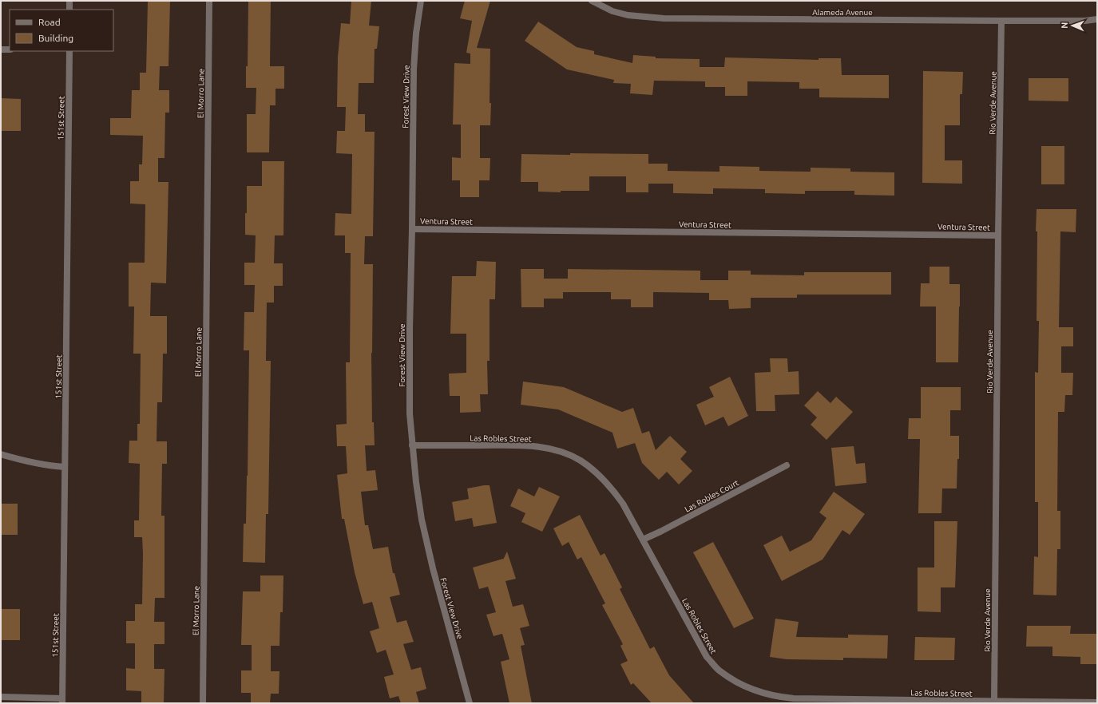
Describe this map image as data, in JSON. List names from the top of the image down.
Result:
{
  "streets": {
    "street": [
      "Alameda Avenue",
      "El Morro Lane",
      "Forest View Drive",
      "Rio Verde Avenue",
      "151st Street",
      "Ventura Street",
      "Las Robles Street",
      "Las Robles Court"
    ]
  },
  "crossings": [
    ["Alameda Avenue", "Rio Verde Avenue"],
    ["Forest View Drive", "Ventura Street"],
    ["Forest View Drive", "Las Robles Street"],
    ["Rio Verde Avenue", "Ventura Street"],
    ["Rio Verde Avenue", "Las Robles Street"],
    ["Las Robles Street", "Las Robles Court"]
  ],
  "legend": ["Road", "Building"],
  "north": "left"
}
